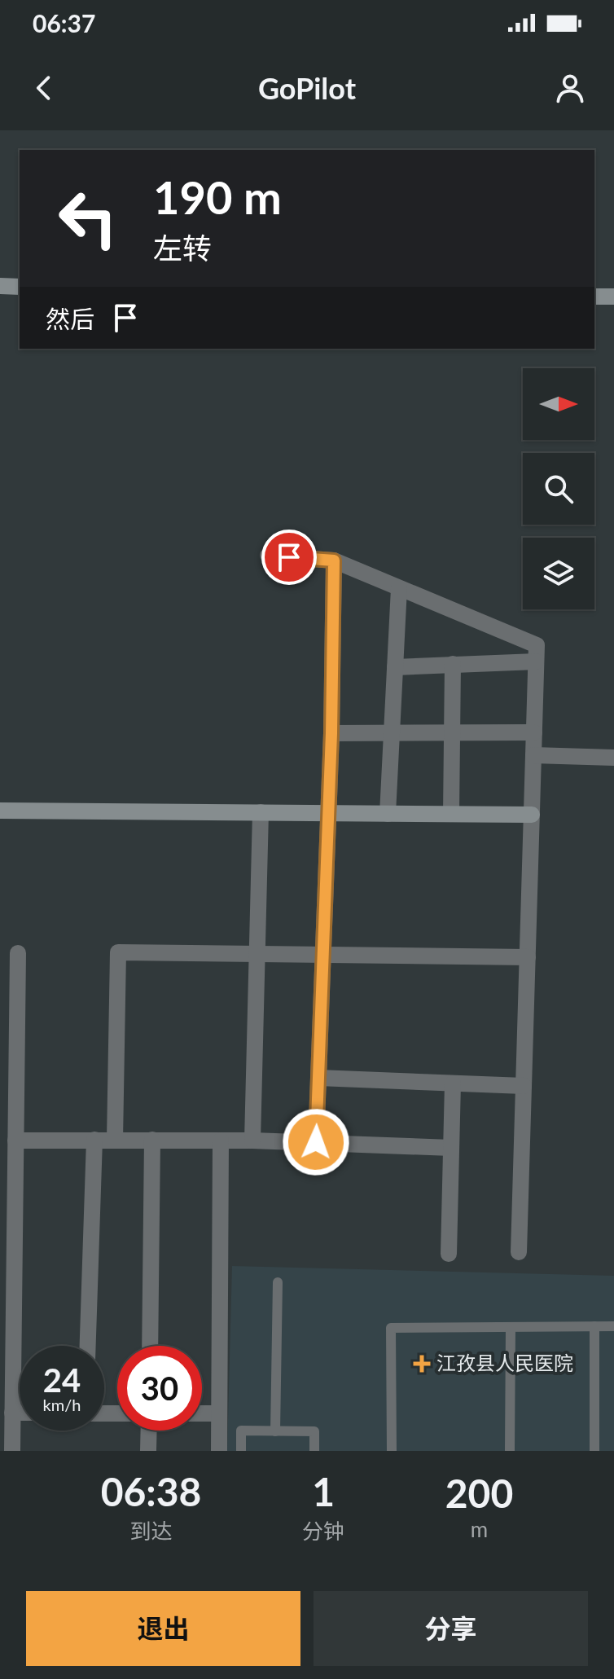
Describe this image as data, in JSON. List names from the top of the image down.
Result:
{
  "places": {
    "health": ["江孜县人民医院"]
  },
  "north": "right",
  "page": {
    "status": "06:37",
    "header": "GoPilot",
    "turn": ["190 m", "左转"],
    "then": "然后",
    "speed": "24 km/h",
    "limit": "30",
    "eta": [
      "06:38",
      "到达",
      "1",
      "分钟",
      "200",
      "m"
    ],
    "buttons": ["退出", "分享"]
  }
}
